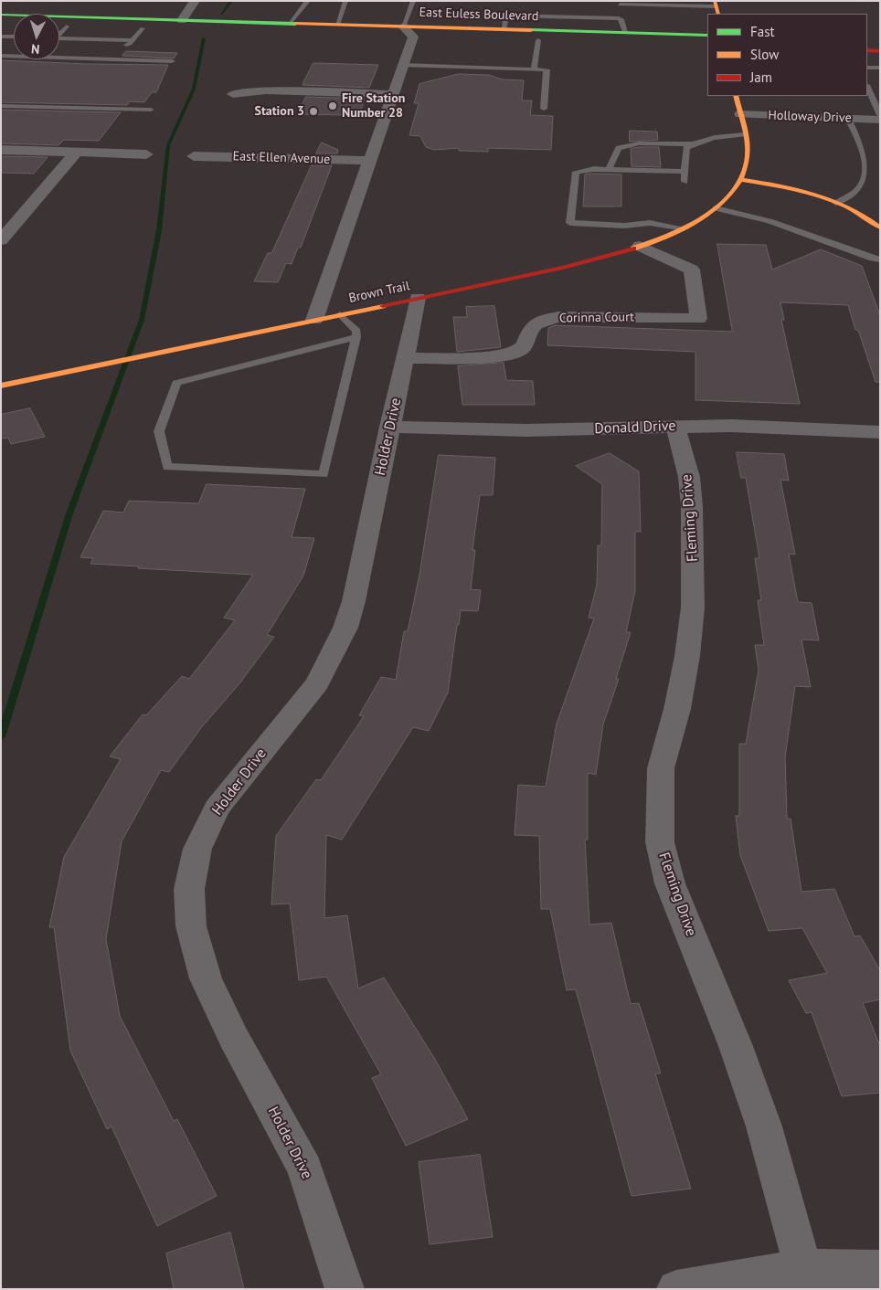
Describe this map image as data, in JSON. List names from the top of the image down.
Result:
{
  "streets": {
    "main road": ["East Euless Boulevard", "Brown Trail"],
    "street": [
      "Holloway Drive",
      "East Ellen Avenue",
      "Corinna Court",
      "Donald Drive",
      "Holder Drive",
      "Fleming Drive"
    ]
  },
  "crossings": [
    ["Brown Trail", "Corinna Court"],
    ["Brown Trail", "Holder Drive"],
    ["Corinna Court", "Holder Drive"],
    ["Donald Drive", "Holder Drive"],
    ["Donald Drive", "Fleming Drive"]
  ],
  "places": ["Fire Station Number 28", "Station 3"],
  "legend": ["Fast", "Slow", "Jam"],
  "north": "bottom"
}
